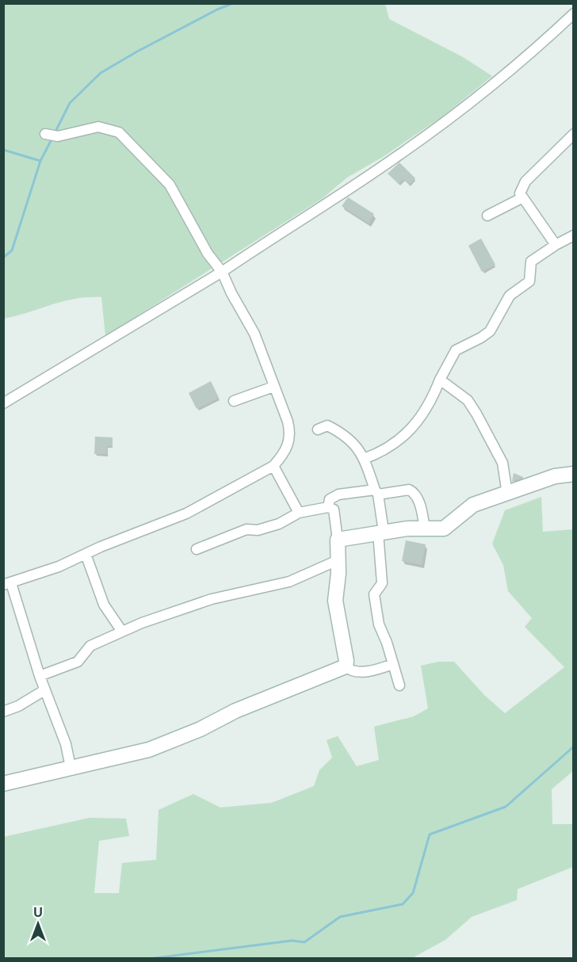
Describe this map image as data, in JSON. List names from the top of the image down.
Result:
{
  "north": "top"
}
